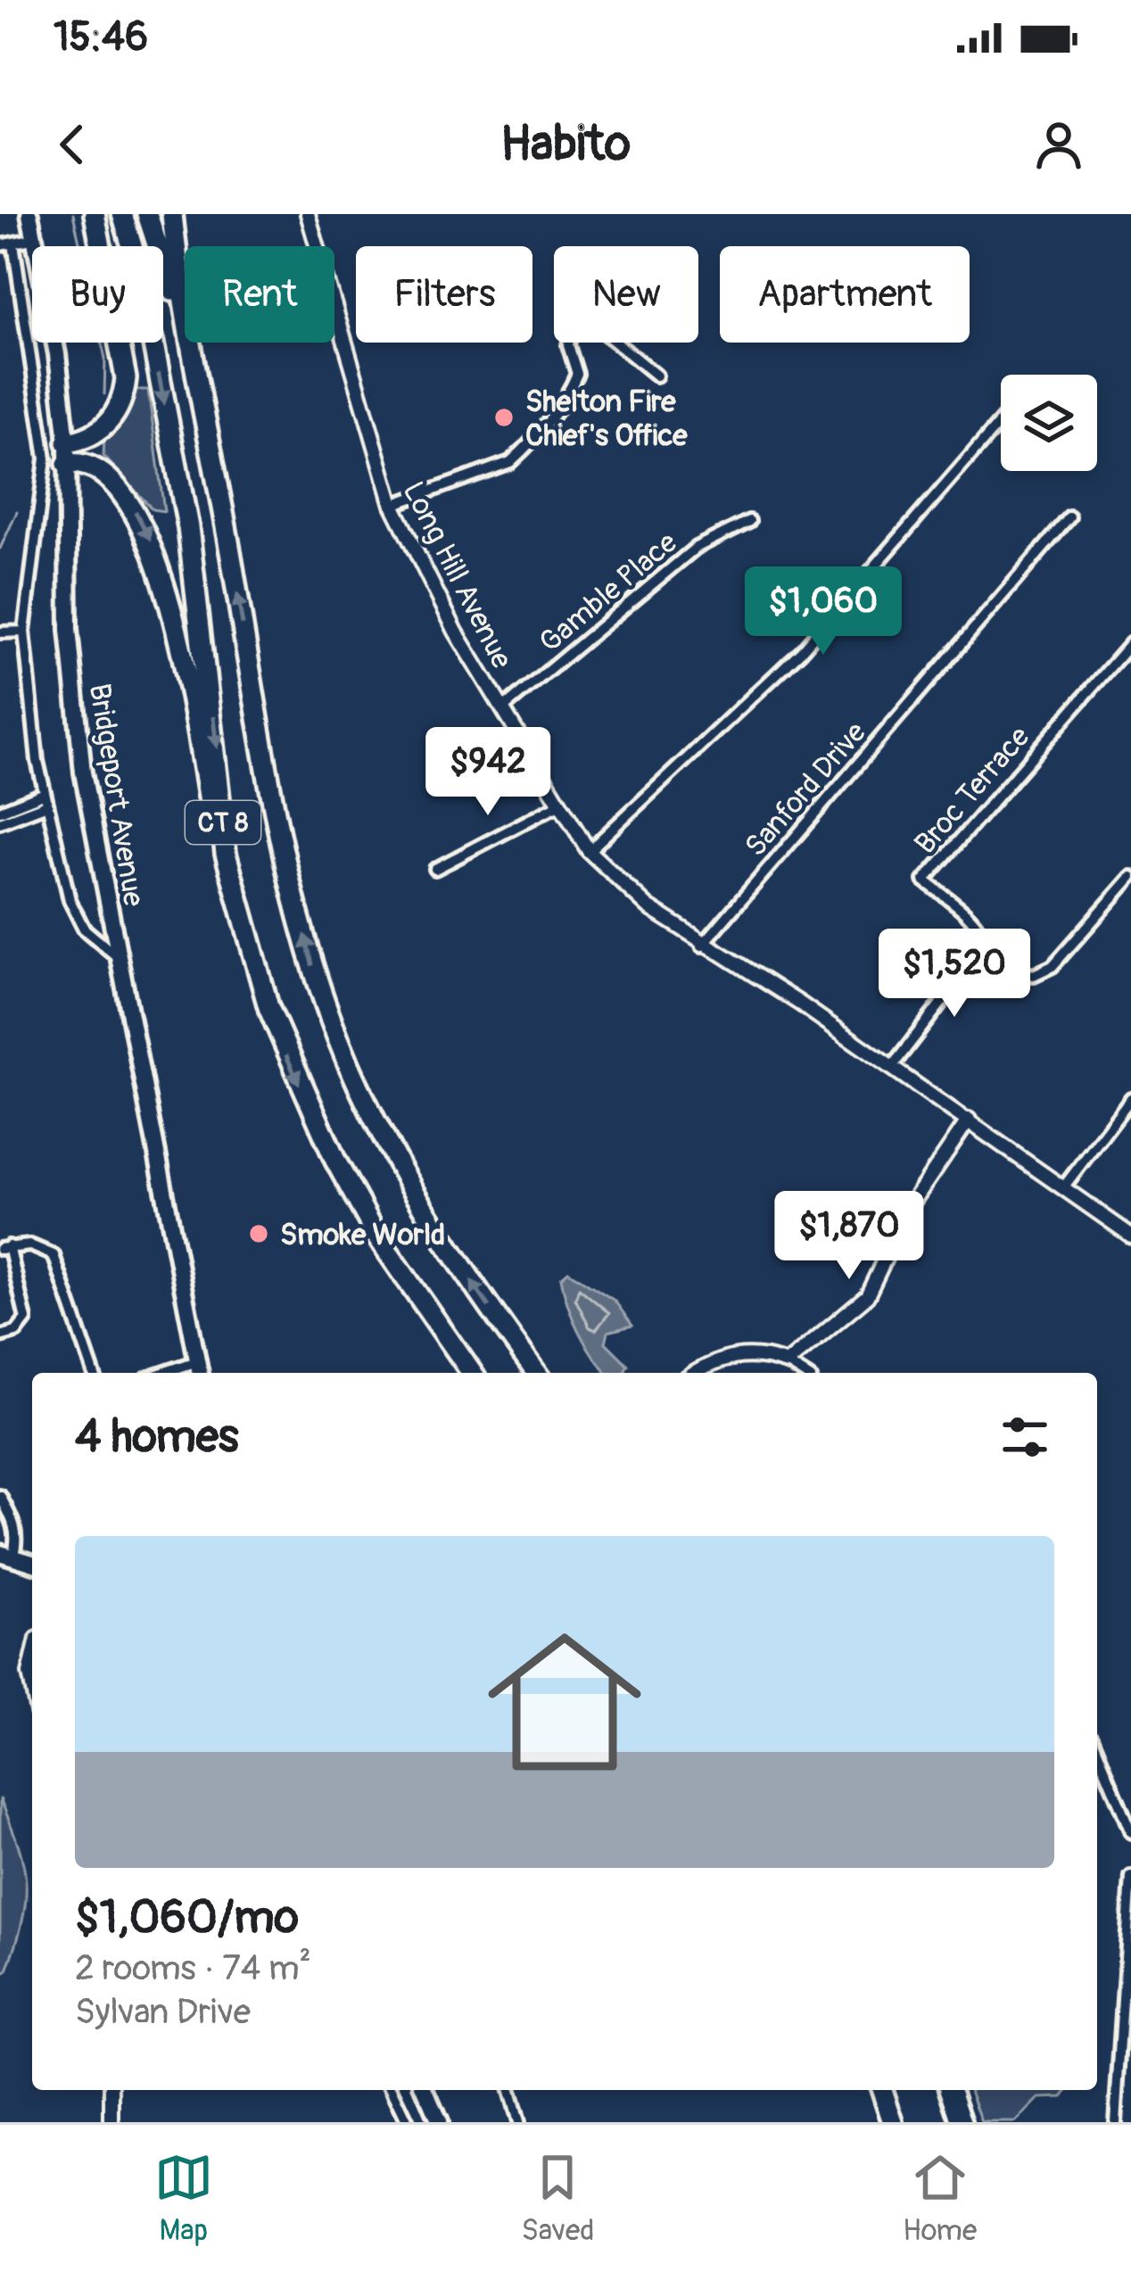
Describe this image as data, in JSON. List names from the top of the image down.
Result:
{
  "streets": {
    "highway": ["CT 8"],
    "main road": ["Bridgeport Avenue"],
    "street": [
      "Long Hill Avenue",
      "Gamble Place",
      "Sanford Drive",
      "Broc Terrace"
    ]
  },
  "crossings": [
    ["Long Hill Avenue", "Gamble Place"],
    ["Long Hill Avenue", "Sanford Drive"]
  ],
  "places": ["Shelton Fire Chief's Office", "Smoke World"],
  "page": {
    "status": "15:46",
    "header": "Habito",
    "chip": [
      "Buy",
      "Rent",
      "Filters",
      "New",
      "Apartment"
    ],
    "price": [
      "$1,060",
      "$942",
      "$1,520",
      "$1,870"
    ],
    "heading": "4 homes",
    "list": [
      {
        "name": "$1,060/mo",
        "note": "2 rooms · 74 m² · Sylvan Drive"
      }
    ],
    "tabs": ["Map", "Saved", "Home"]
  }
}
